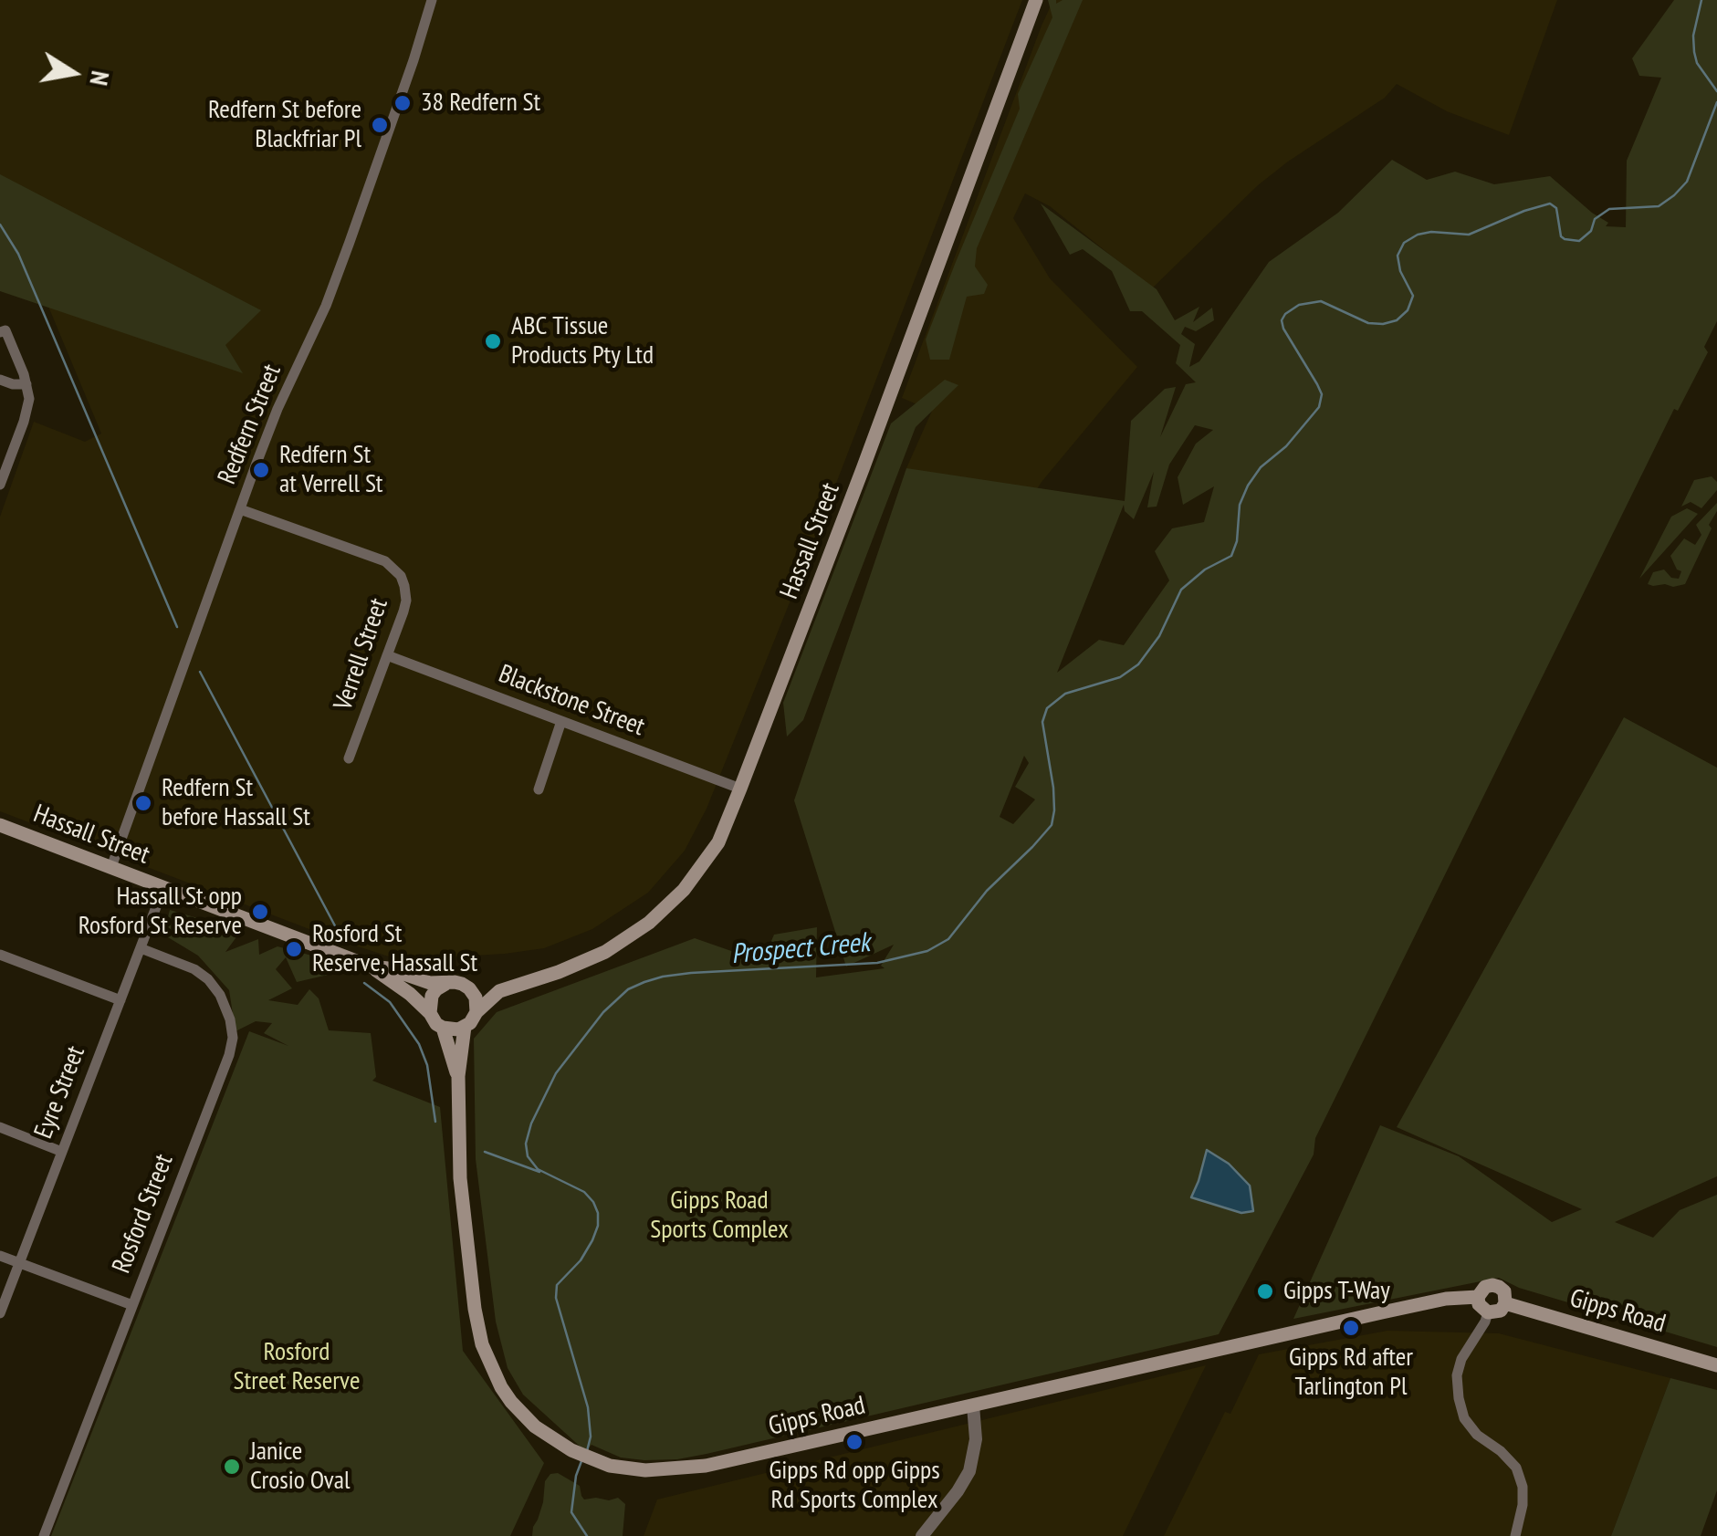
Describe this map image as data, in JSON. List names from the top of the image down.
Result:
{
  "streets": {
    "main road": ["Hassall Street", "Gipps Road"],
    "street": [
      "Redfern Street",
      "Verrell Street",
      "Blackstone Street",
      "Eyre Street",
      "Rosford Street"
    ]
  },
  "crossings": [
    ["Redfern Street", "Hassall Street"],
    ["Redfern Street", "Verrell Street"],
    ["Hassall Street", "Blackstone Street"],
    ["Hassall Street", "Eyre Street"],
    ["Hassall Street", "Gipps Road"],
    ["Verrell Street", "Blackstone Street"],
    ["Eyre Street", "Rosford Street"]
  ],
  "water": ["Prospect Creek"],
  "parks": ["Gipps Road Sports Complex", "Rosford Street Reserve"],
  "places": [
    "38 Redfern St",
    "Redfern St before Blackfriar Pl",
    "ABC Tissue Products Pty Ltd",
    "Redfern St at Verrell St",
    "Redfern St before Hassall St",
    "Hassall St opp Rosford St Reserve",
    "Rosford St Reserve, Hassall St",
    "Gipps T-Way",
    "Gipps Rd after Tarlington Pl",
    "Gipps Rd opp Gipps Rd Sports Complex",
    "Janice Crosio Oval"
  ],
  "north": "right"
}
